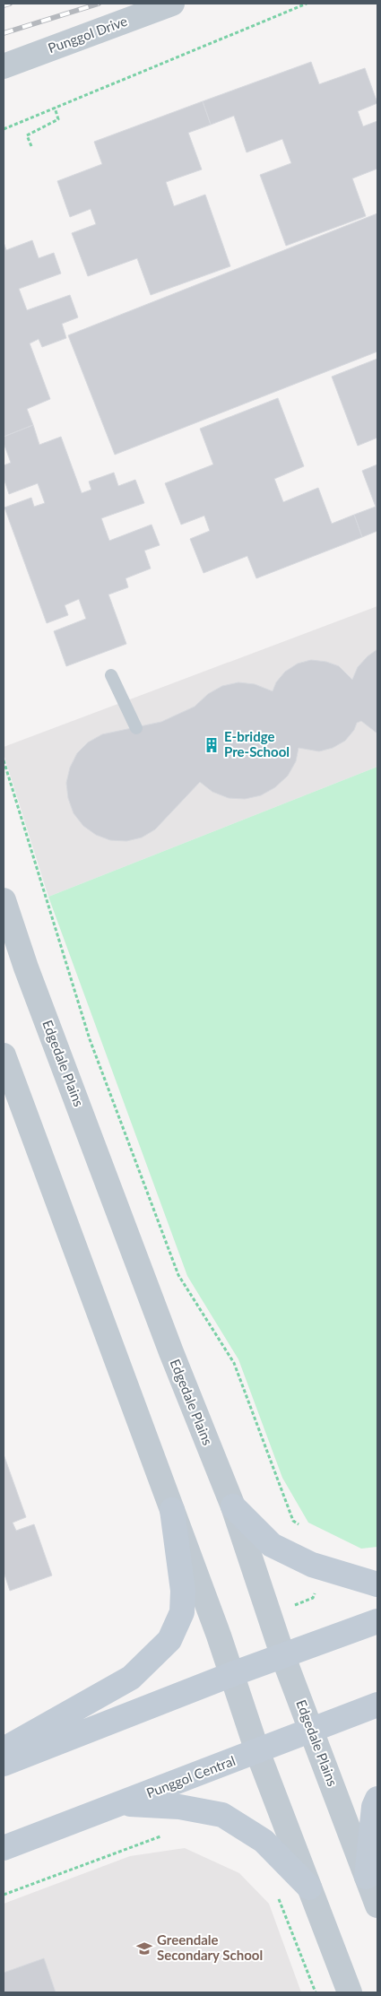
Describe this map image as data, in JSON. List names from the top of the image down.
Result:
{
  "streets": {
    "main road": ["Punggol Central"],
    "street": ["Punggol Drive", "Edgedale Plains"]
  },
  "crossings": [
    ["Edgedale Plains", "Punggol Central"]
  ],
  "places": {
    "building": ["E-bridge Pre-School"],
    "school or university": ["Greendale Secondary School"]
  }
}
